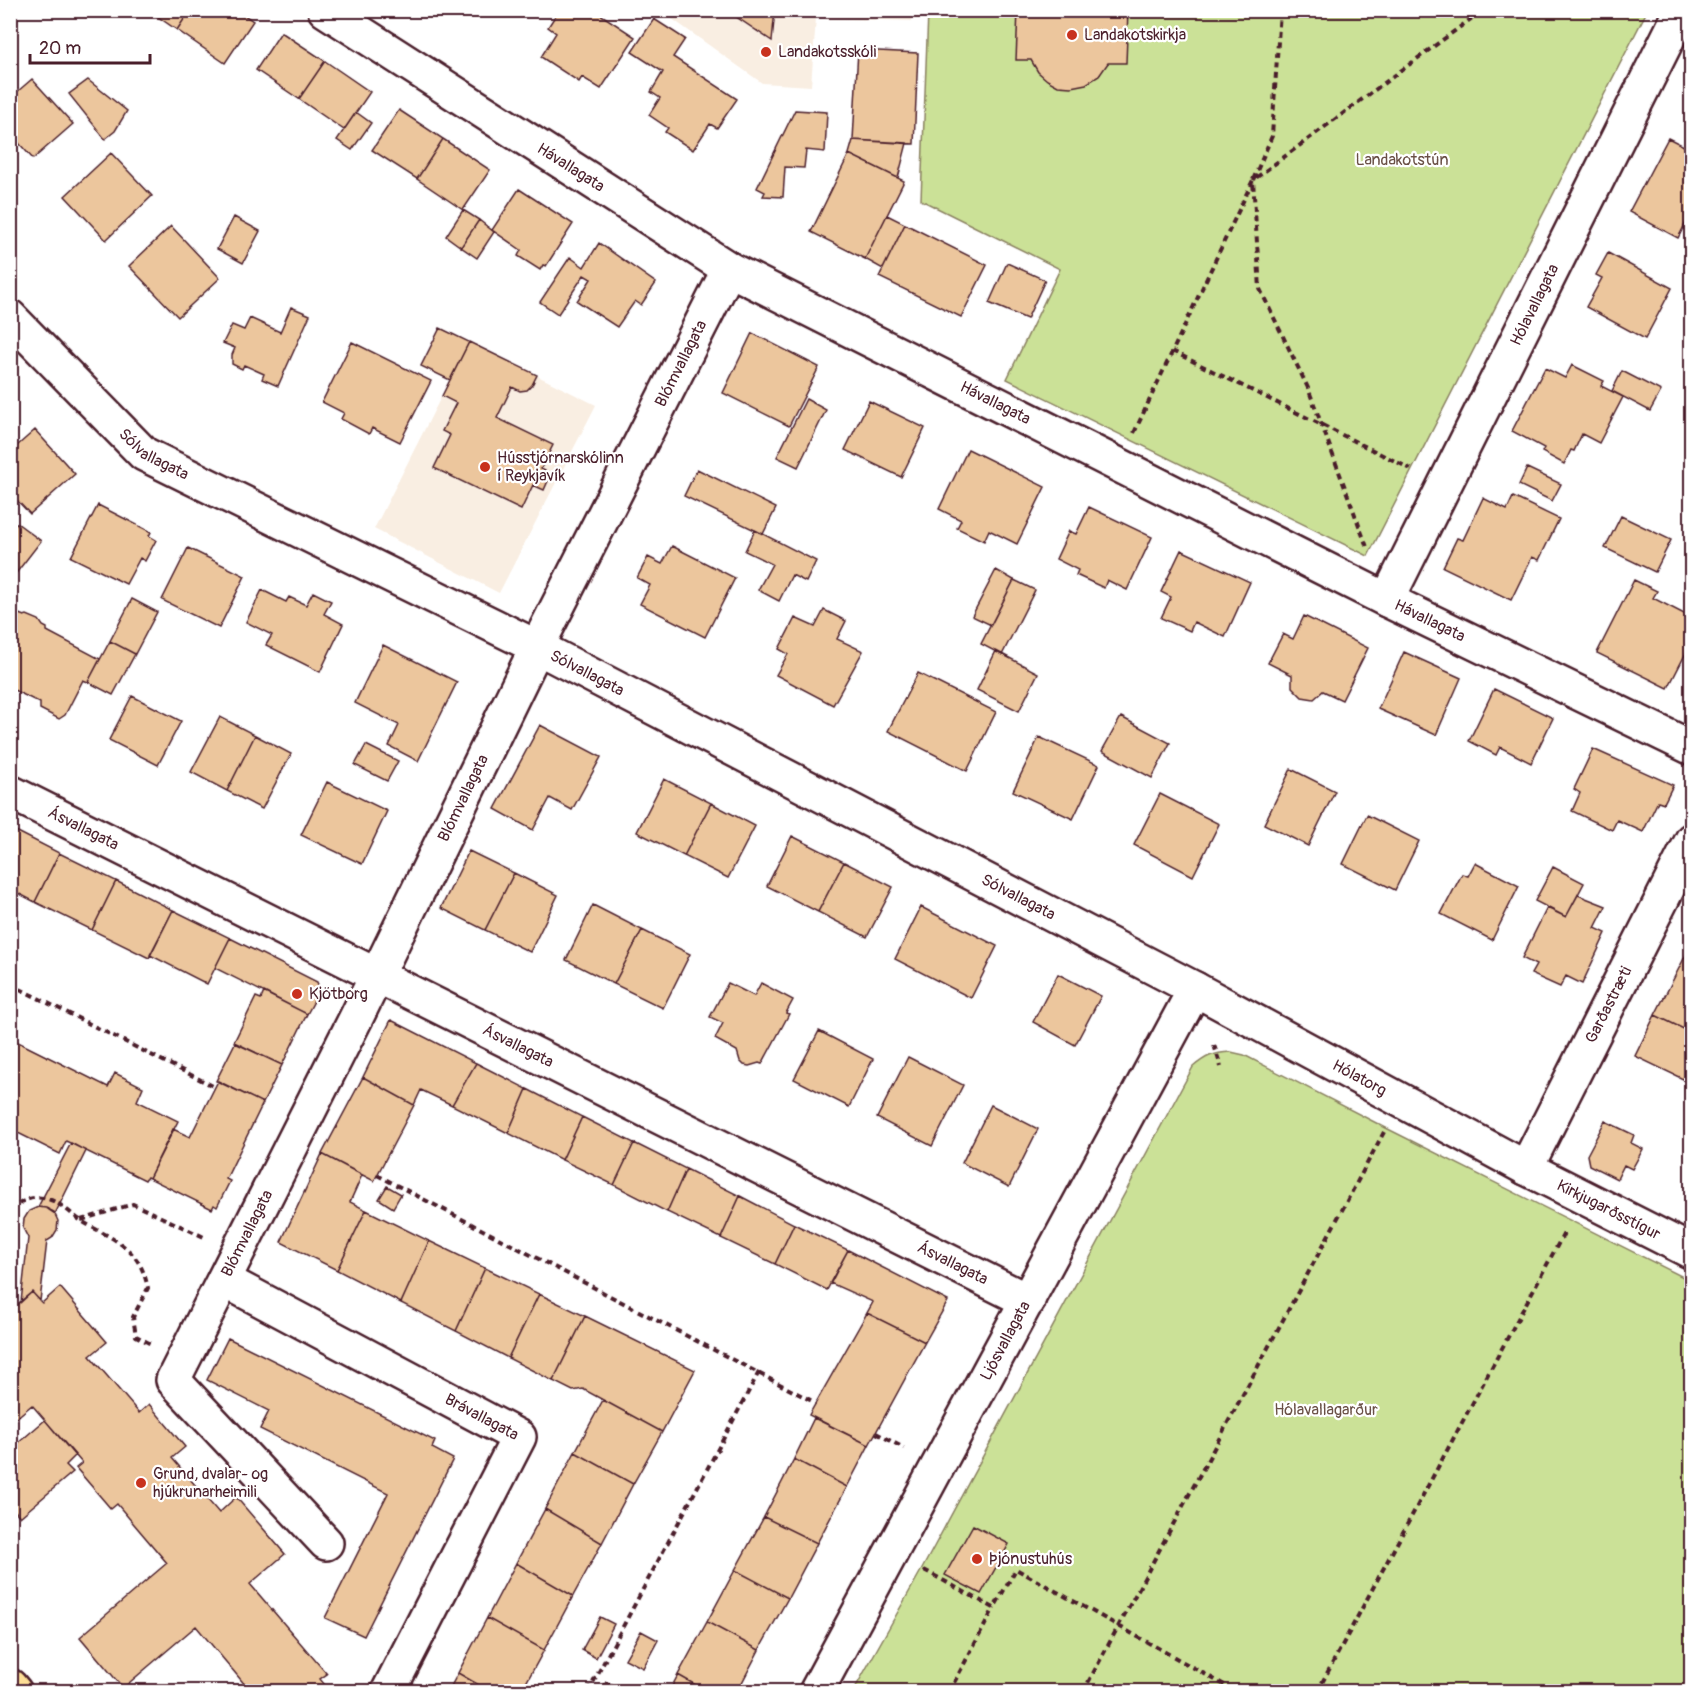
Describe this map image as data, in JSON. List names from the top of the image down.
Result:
{
  "streets": {
    "street": [
      "Hávallagata",
      "Hólavallagata",
      "Blómvallagata",
      "Sólvallagata",
      "Ásvallagata",
      "Garðastræti",
      "Hólatorg",
      "Kirkjugarðsstígur",
      "Ljósvallagata",
      "Brávallagata"
    ]
  },
  "crossings": [
    ["Hávallagata", "Hólavallagata"],
    ["Hávallagata", "Blómvallagata"],
    ["Blómvallagata", "Sólvallagata"],
    ["Blómvallagata", "Ásvallagata"],
    ["Blómvallagata", "Brávallagata"],
    ["Sólvallagata", "Hólatorg"],
    ["Sólvallagata", "Ljósvallagata"],
    ["Ásvallagata", "Ljósvallagata"],
    ["Garðastræti", "Hólatorg"],
    ["Garðastræti", "Kirkjugarðsstígur"],
    ["Hólatorg", "Kirkjugarðsstígur"],
    ["Hólatorg", "Ljósvallagata"]
  ],
  "parks": ["Landakotstún", "Hólavallagarður"],
  "places": [
    "Landakotskirkja",
    "Landakotsskóli",
    "Hússtjórnarskólinn í Reykjavík",
    "Kjötborg",
    "Grund, dvalar- og hjúkrunarheimili",
    "Þjónustuhús"
  ],
  "scale_bar": "20 m"
}
